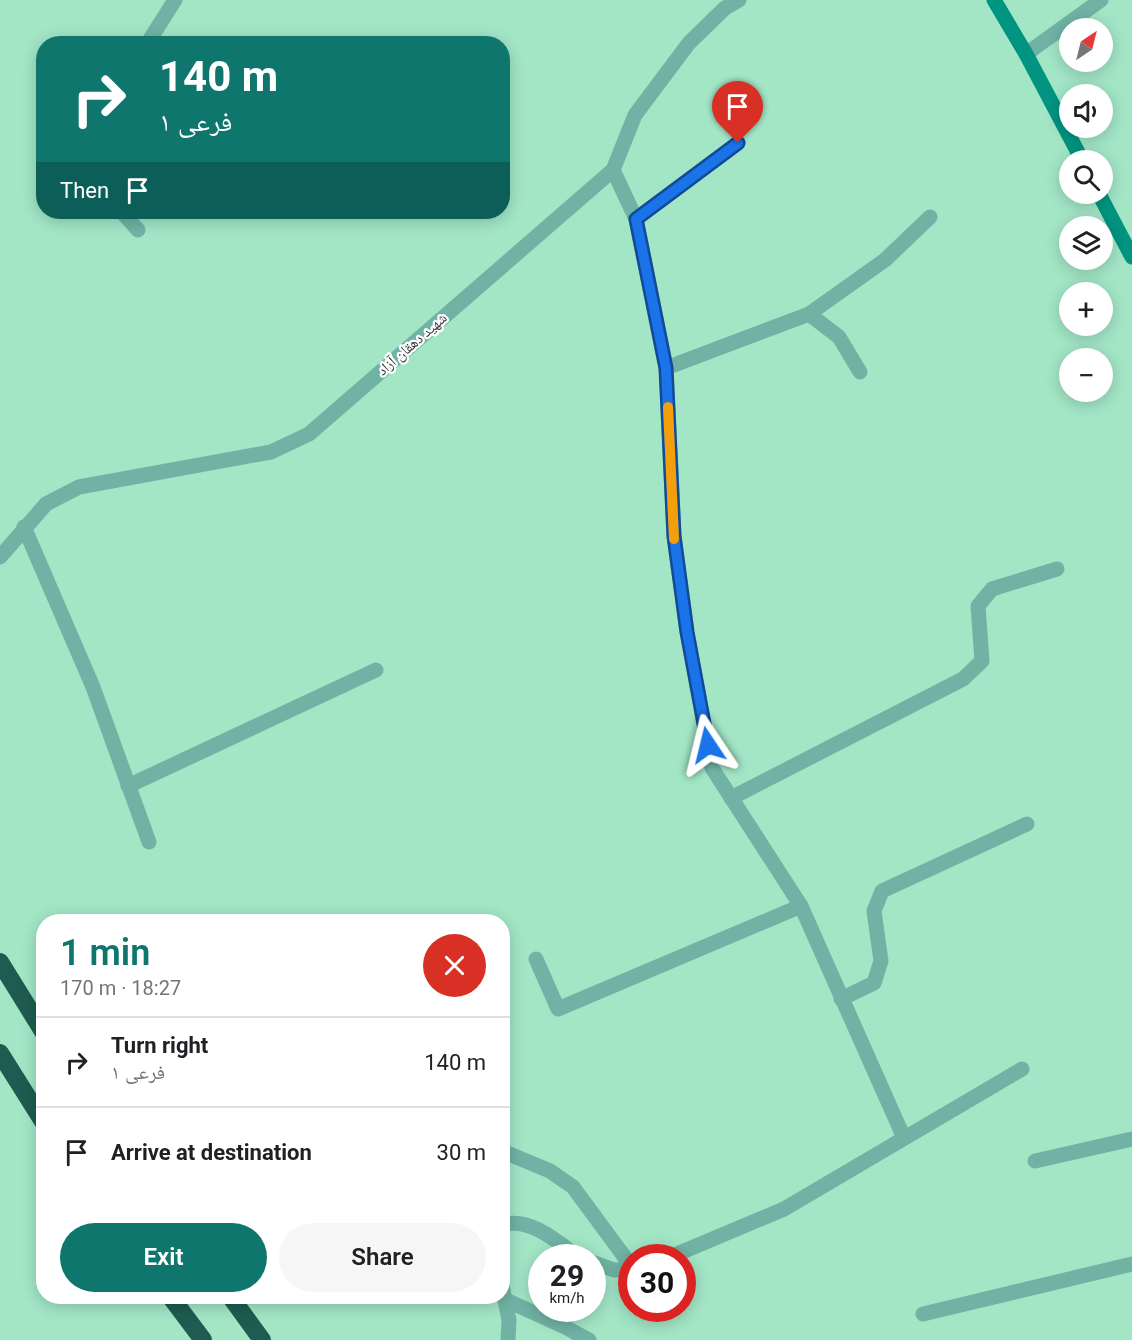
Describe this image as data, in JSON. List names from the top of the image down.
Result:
{
  "streets": {
    "street": ["شهید دهقان آزاد"]
  },
  "north": "top right",
  "page": {
    "map_buttons": ["+", "−"],
    "turn": ["140 m", "فرعی ۱"],
    "then": "Then",
    "heading": ["1 min", "170 m · 18:27"],
    "list": [
      {
        "name": "Turn right",
        "note": "فرعی ۱",
        "value": "140 m"
      },
      {
        "name": "Arrive at destination",
        "value": "30 m"
      }
    ],
    "buttons": ["Exit", "Share"],
    "speed": "29 km/h",
    "limit": "30"
  }
}
